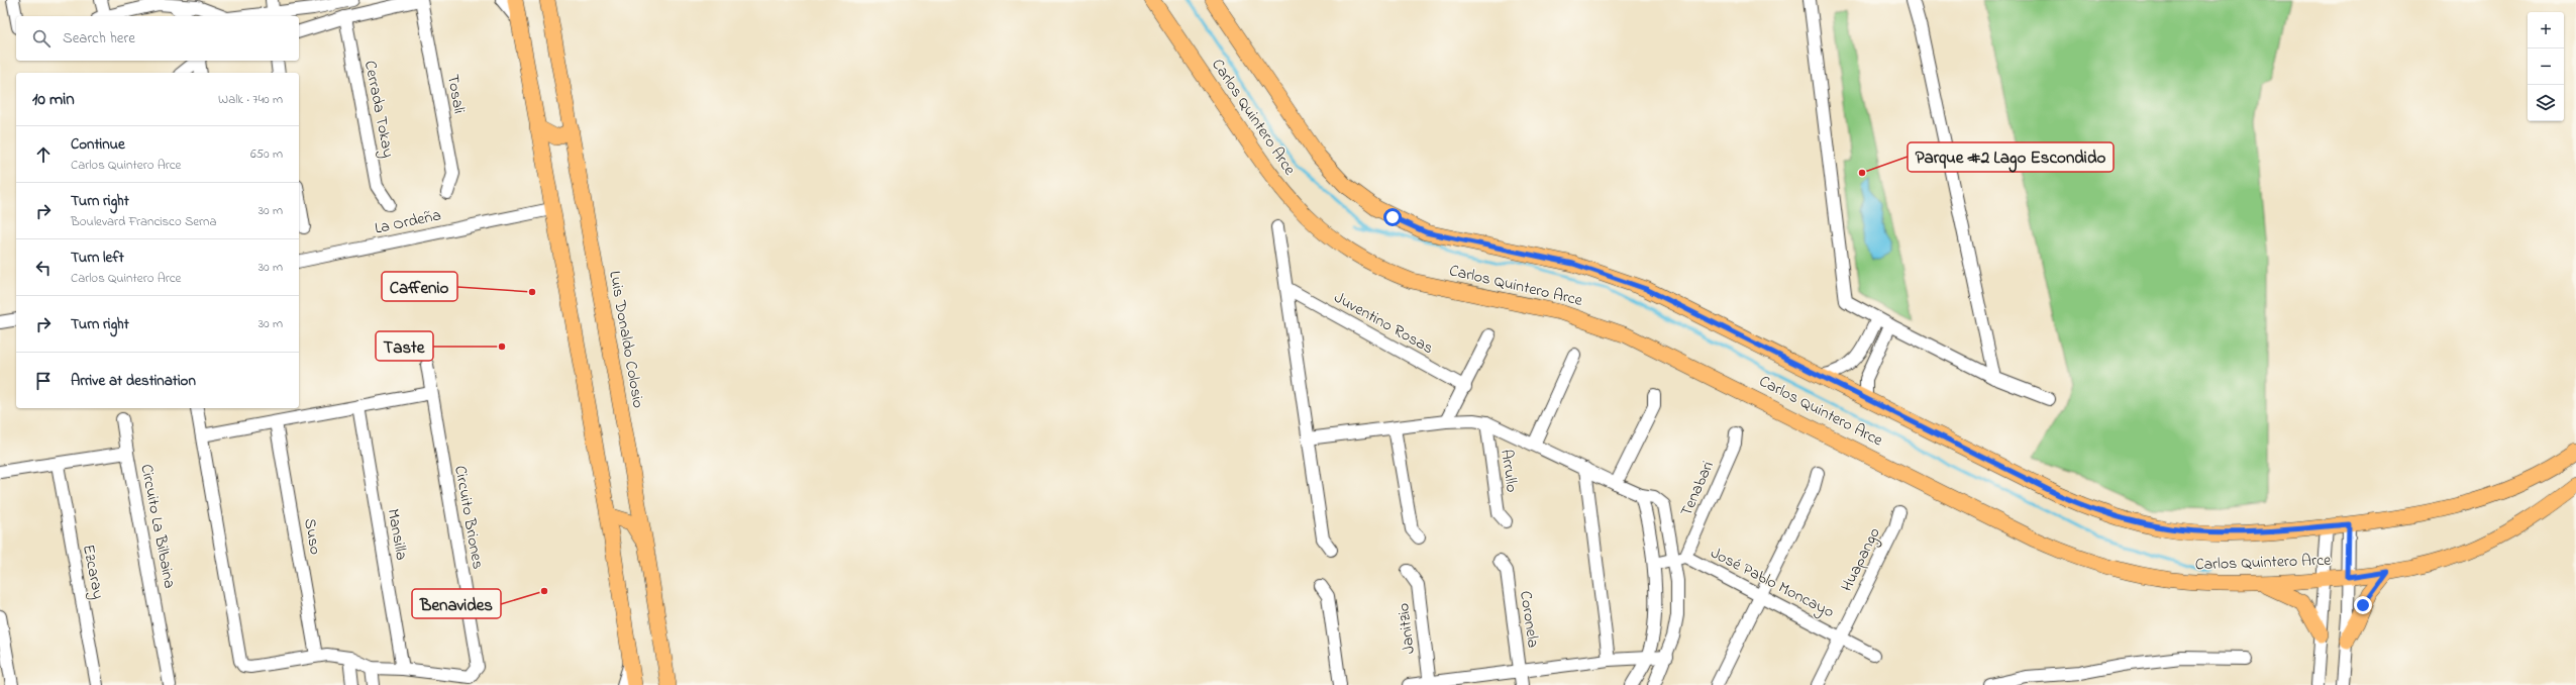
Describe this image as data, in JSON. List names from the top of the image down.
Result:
{
  "streets": {
    "main road": ["Carlos Quintero Arce", "Luis Donaldo Colosio"],
    "street": [
      "Tosali",
      "Cerrada Tokay",
      "La Ordeña",
      "Juventino Rosas",
      "Arrullo",
      "Tenabari",
      "Circuito Briones",
      "Circuito La Bilbaina",
      "Mansilla",
      "Suso",
      "Huapango",
      "Ezcaray",
      "José Pablo Moncayo",
      "Coronela",
      "Janitzio"
    ]
  },
  "crossings": [
    ["Tenabari", "José Pablo Moncayo"],
    ["Circuito Briones", "Mansilla"],
    ["Circuito Briones", "Suso"],
    ["Circuito La Bilbaina", "Ezcaray"],
    ["Huapango", "José Pablo Moncayo"]
  ],
  "places": [
    "Parque #2 Lago Escondido",
    "Caffenio",
    "Taste",
    "Benavides"
  ],
  "page": {
    "map_buttons": ["+", "−"],
    "search": "Search here",
    "heading": ["10 min", "Walk · 740 m"],
    "list": [
      ["Continue", "Carlos Quintero Arce", "650 m"],
      ["Turn right", "Boulevard Francisco Serna", "30 m"],
      ["Turn left", "Carlos Quintero Arce", "30 m"],
      ["Turn right", "30 m"],
      "Arrive at destination"
    ]
  }
}
